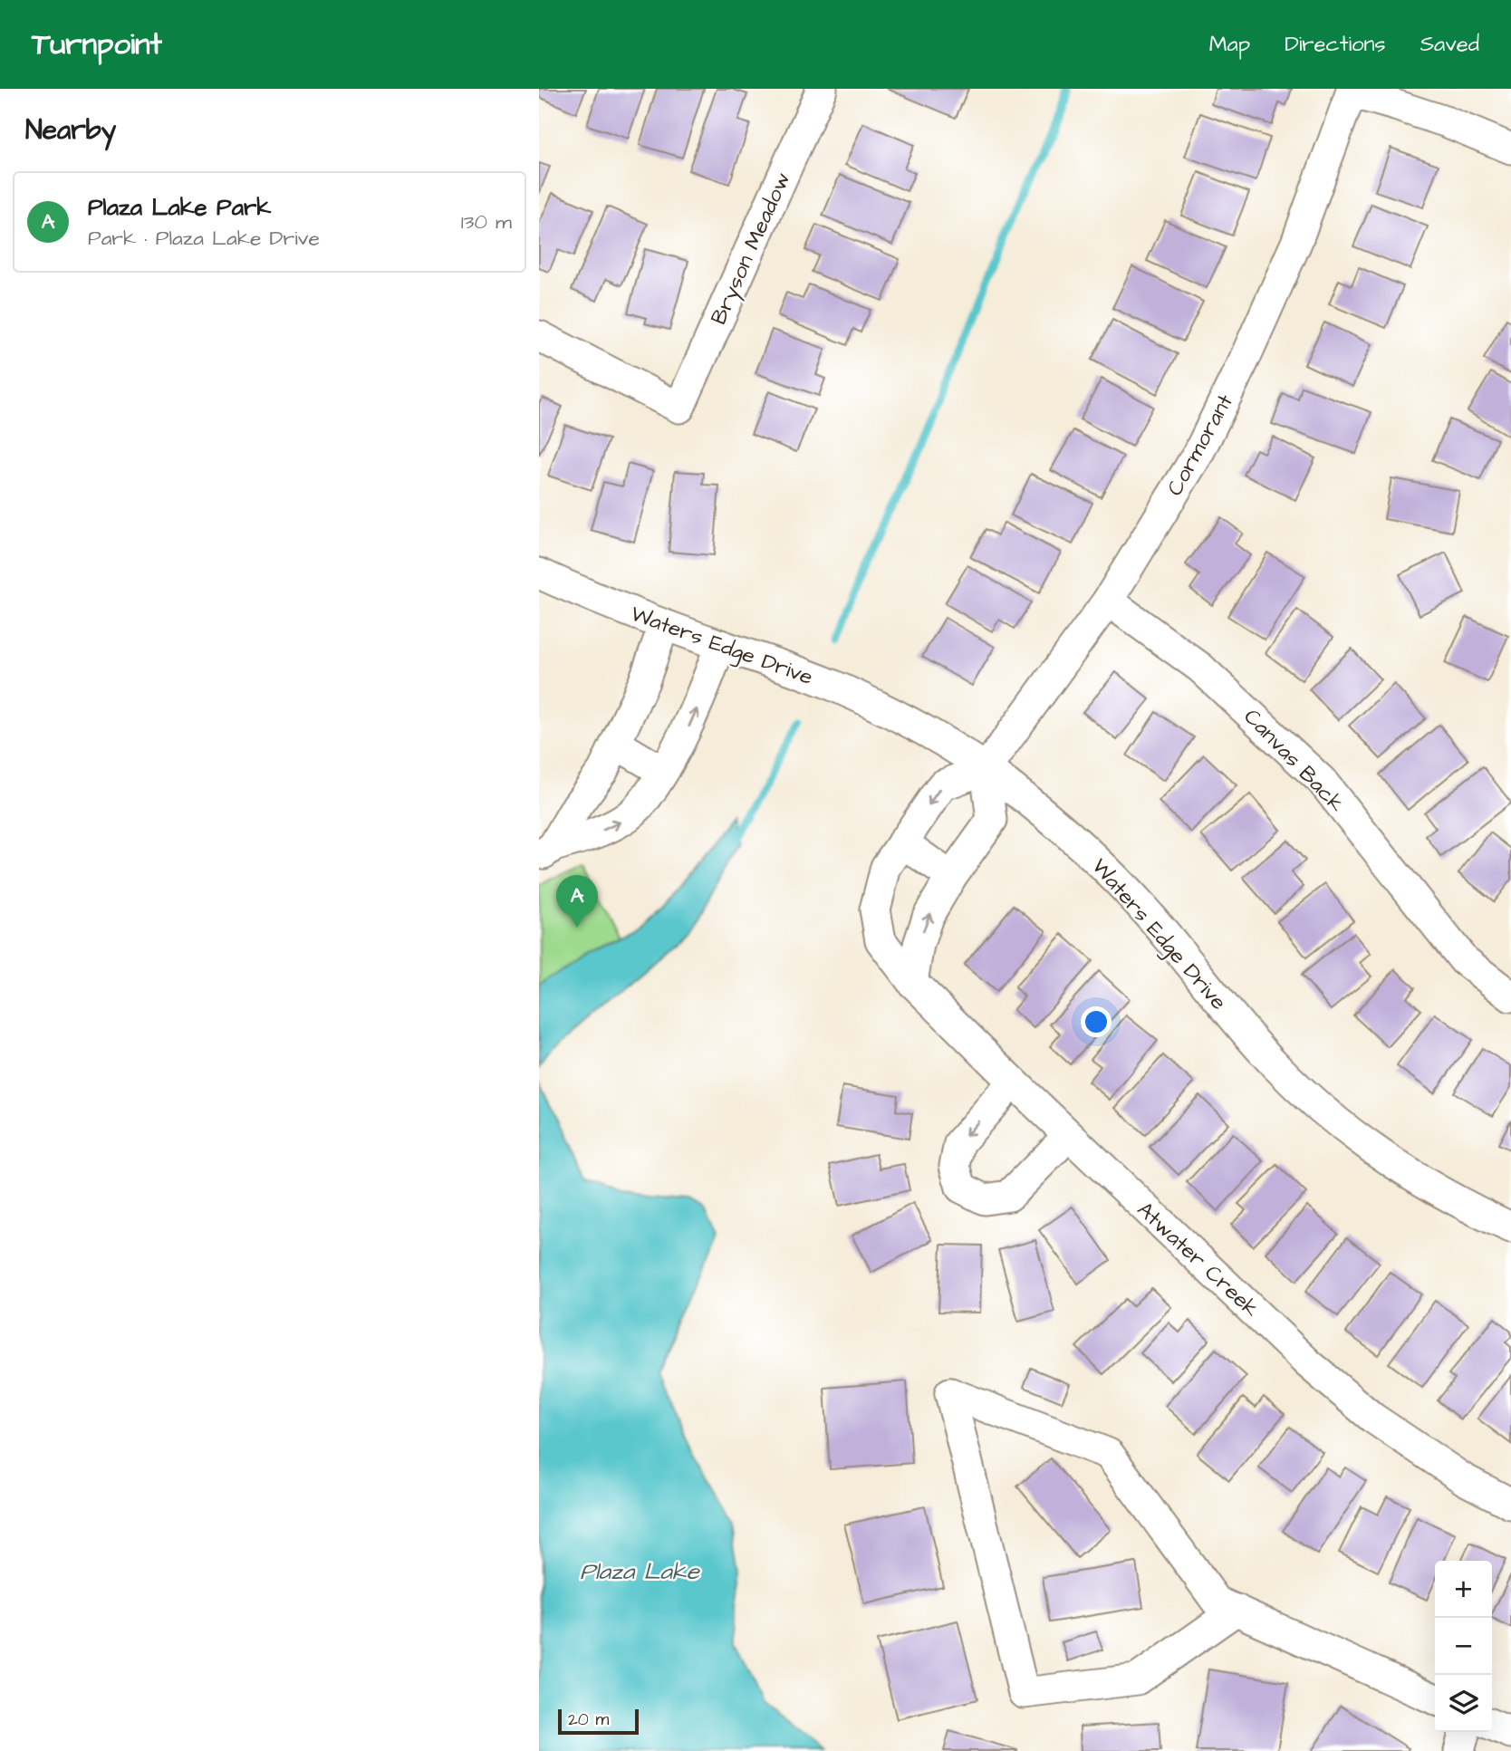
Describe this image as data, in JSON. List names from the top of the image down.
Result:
{
  "streets": {
    "street": [
      "Bryson Meadow",
      "Cormorant",
      "Waters Edge Drive",
      "Canvas Back",
      "Atwater Creek"
    ]
  },
  "crossings": [
    ["Cormorant", "Waters Edge Drive"],
    ["Cormorant", "Canvas Back"],
    ["Cormorant", "Atwater Creek"],
    ["Waters Edge Drive", "Atwater Creek"]
  ],
  "water": ["Plaza Lake"],
  "scale_bar": "20 m",
  "page": {
    "header": "Turnpoint",
    "nav": ["Map", "Directions", "Saved"],
    "heading": "Nearby",
    "list": [
      {
        "mark": "A",
        "name": "Plaza Lake Park",
        "note": "Park · Plaza Lake Drive",
        "value": "130 m"
      }
    ],
    "pins": "A",
    "map_buttons": ["+", "−"],
    "scale": "20 m"
  }
}
